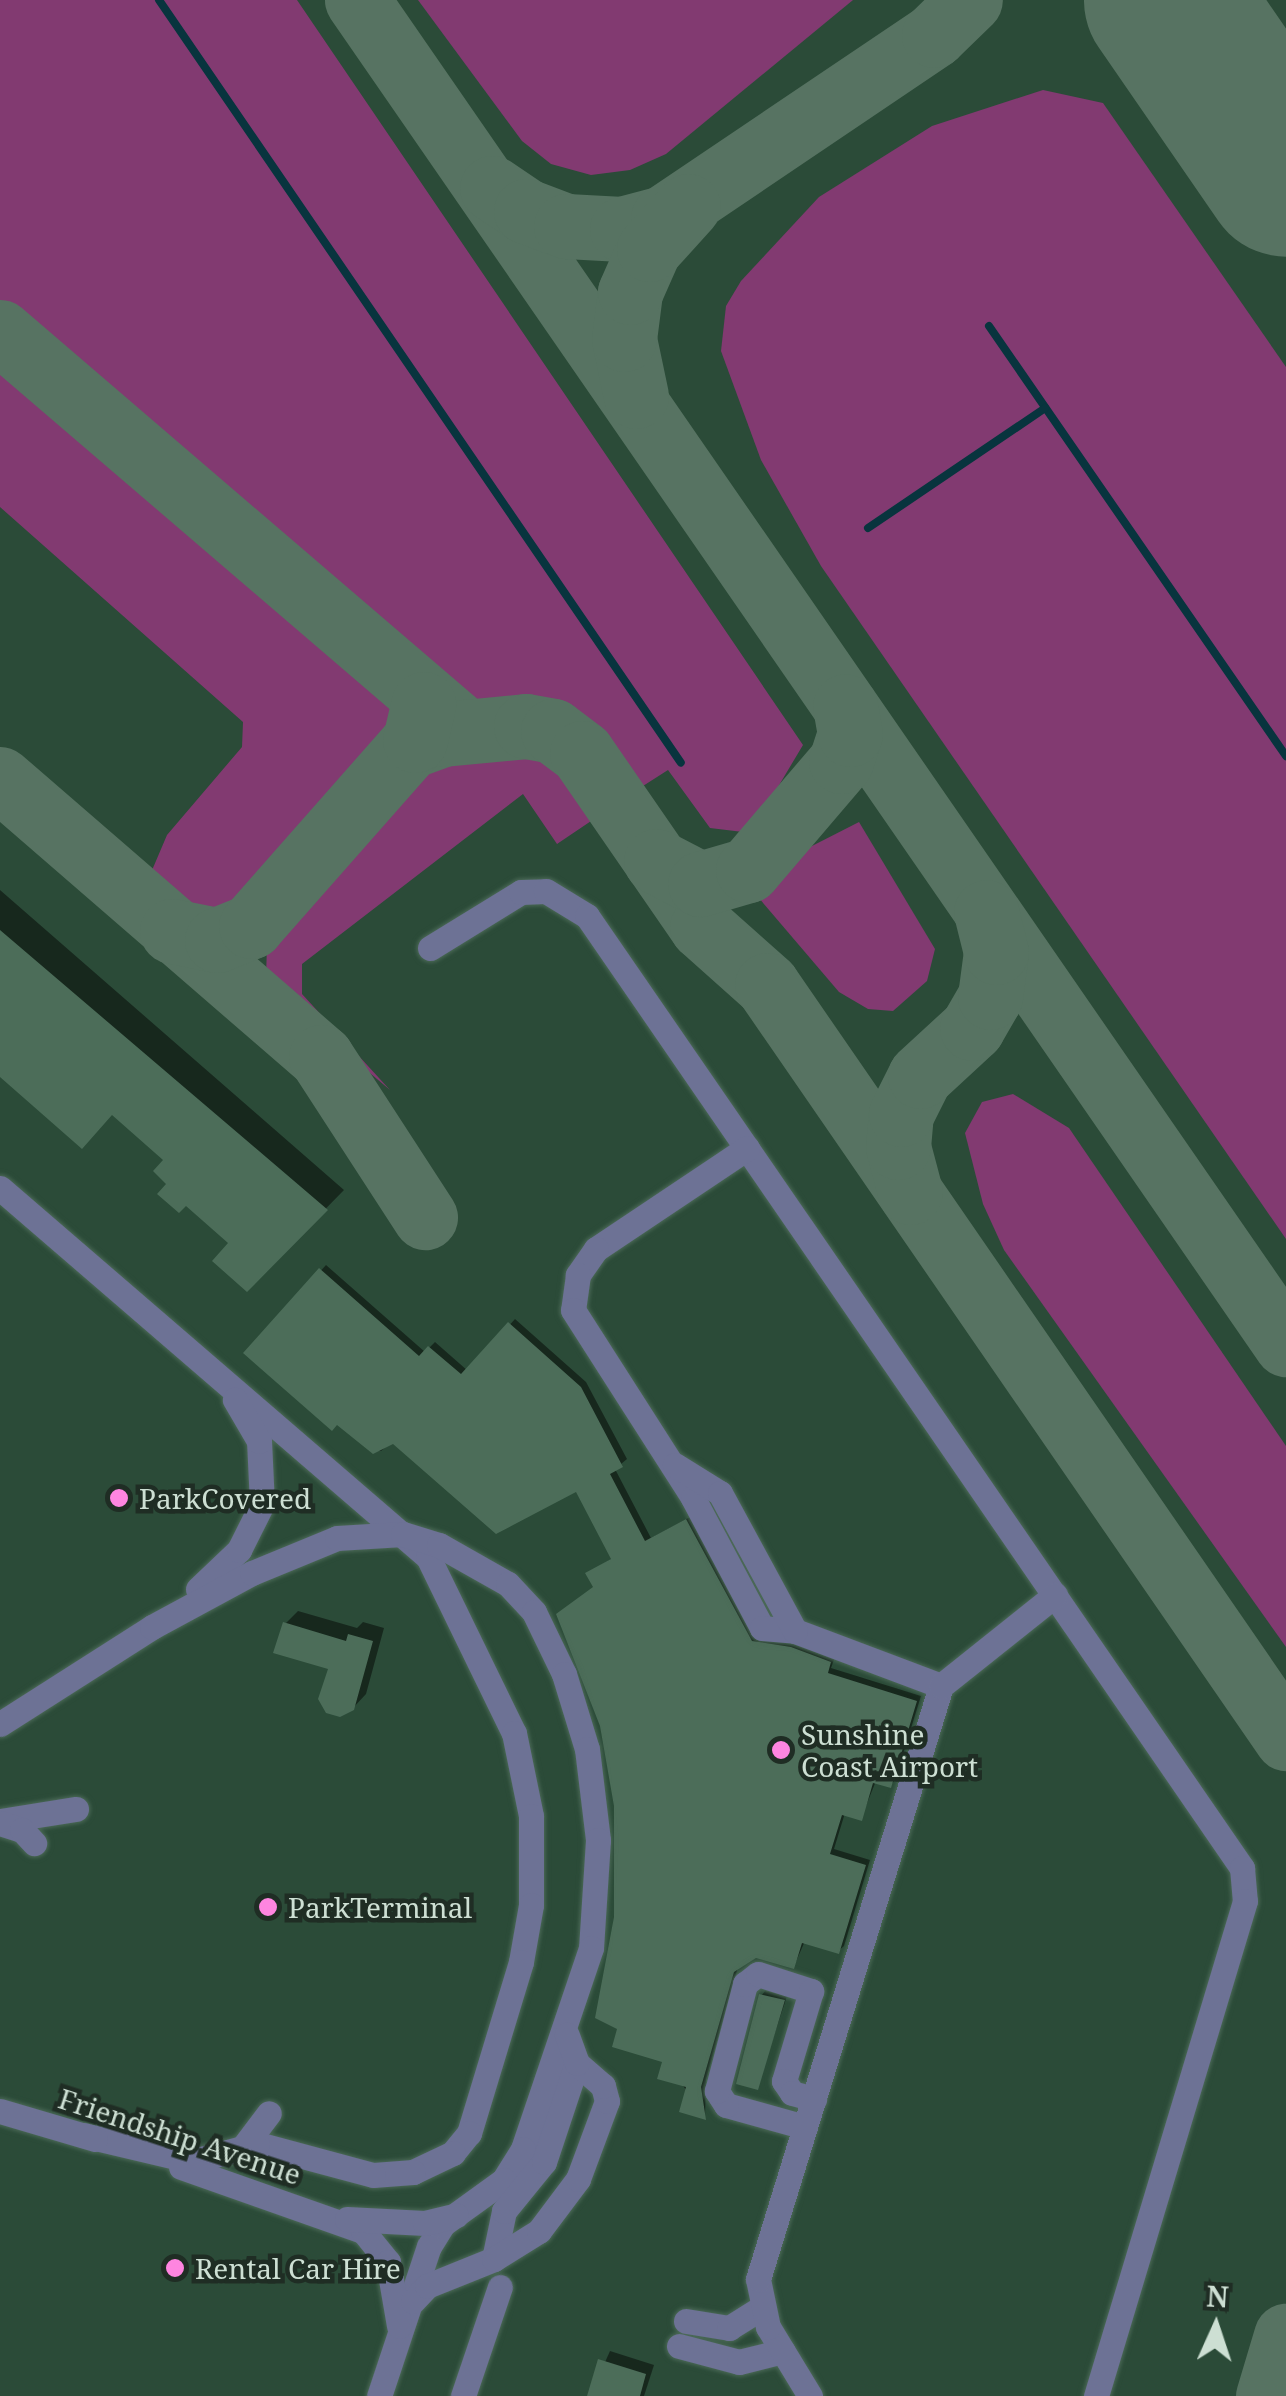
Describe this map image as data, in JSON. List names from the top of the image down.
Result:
{
  "streets": {
    "street": ["Friendship Avenue"]
  },
  "places": [
    "ParkCovered",
    "Sunshine Coast Airport",
    "ParkTerminal",
    "Rental Car Hire"
  ],
  "north": "top"
}
